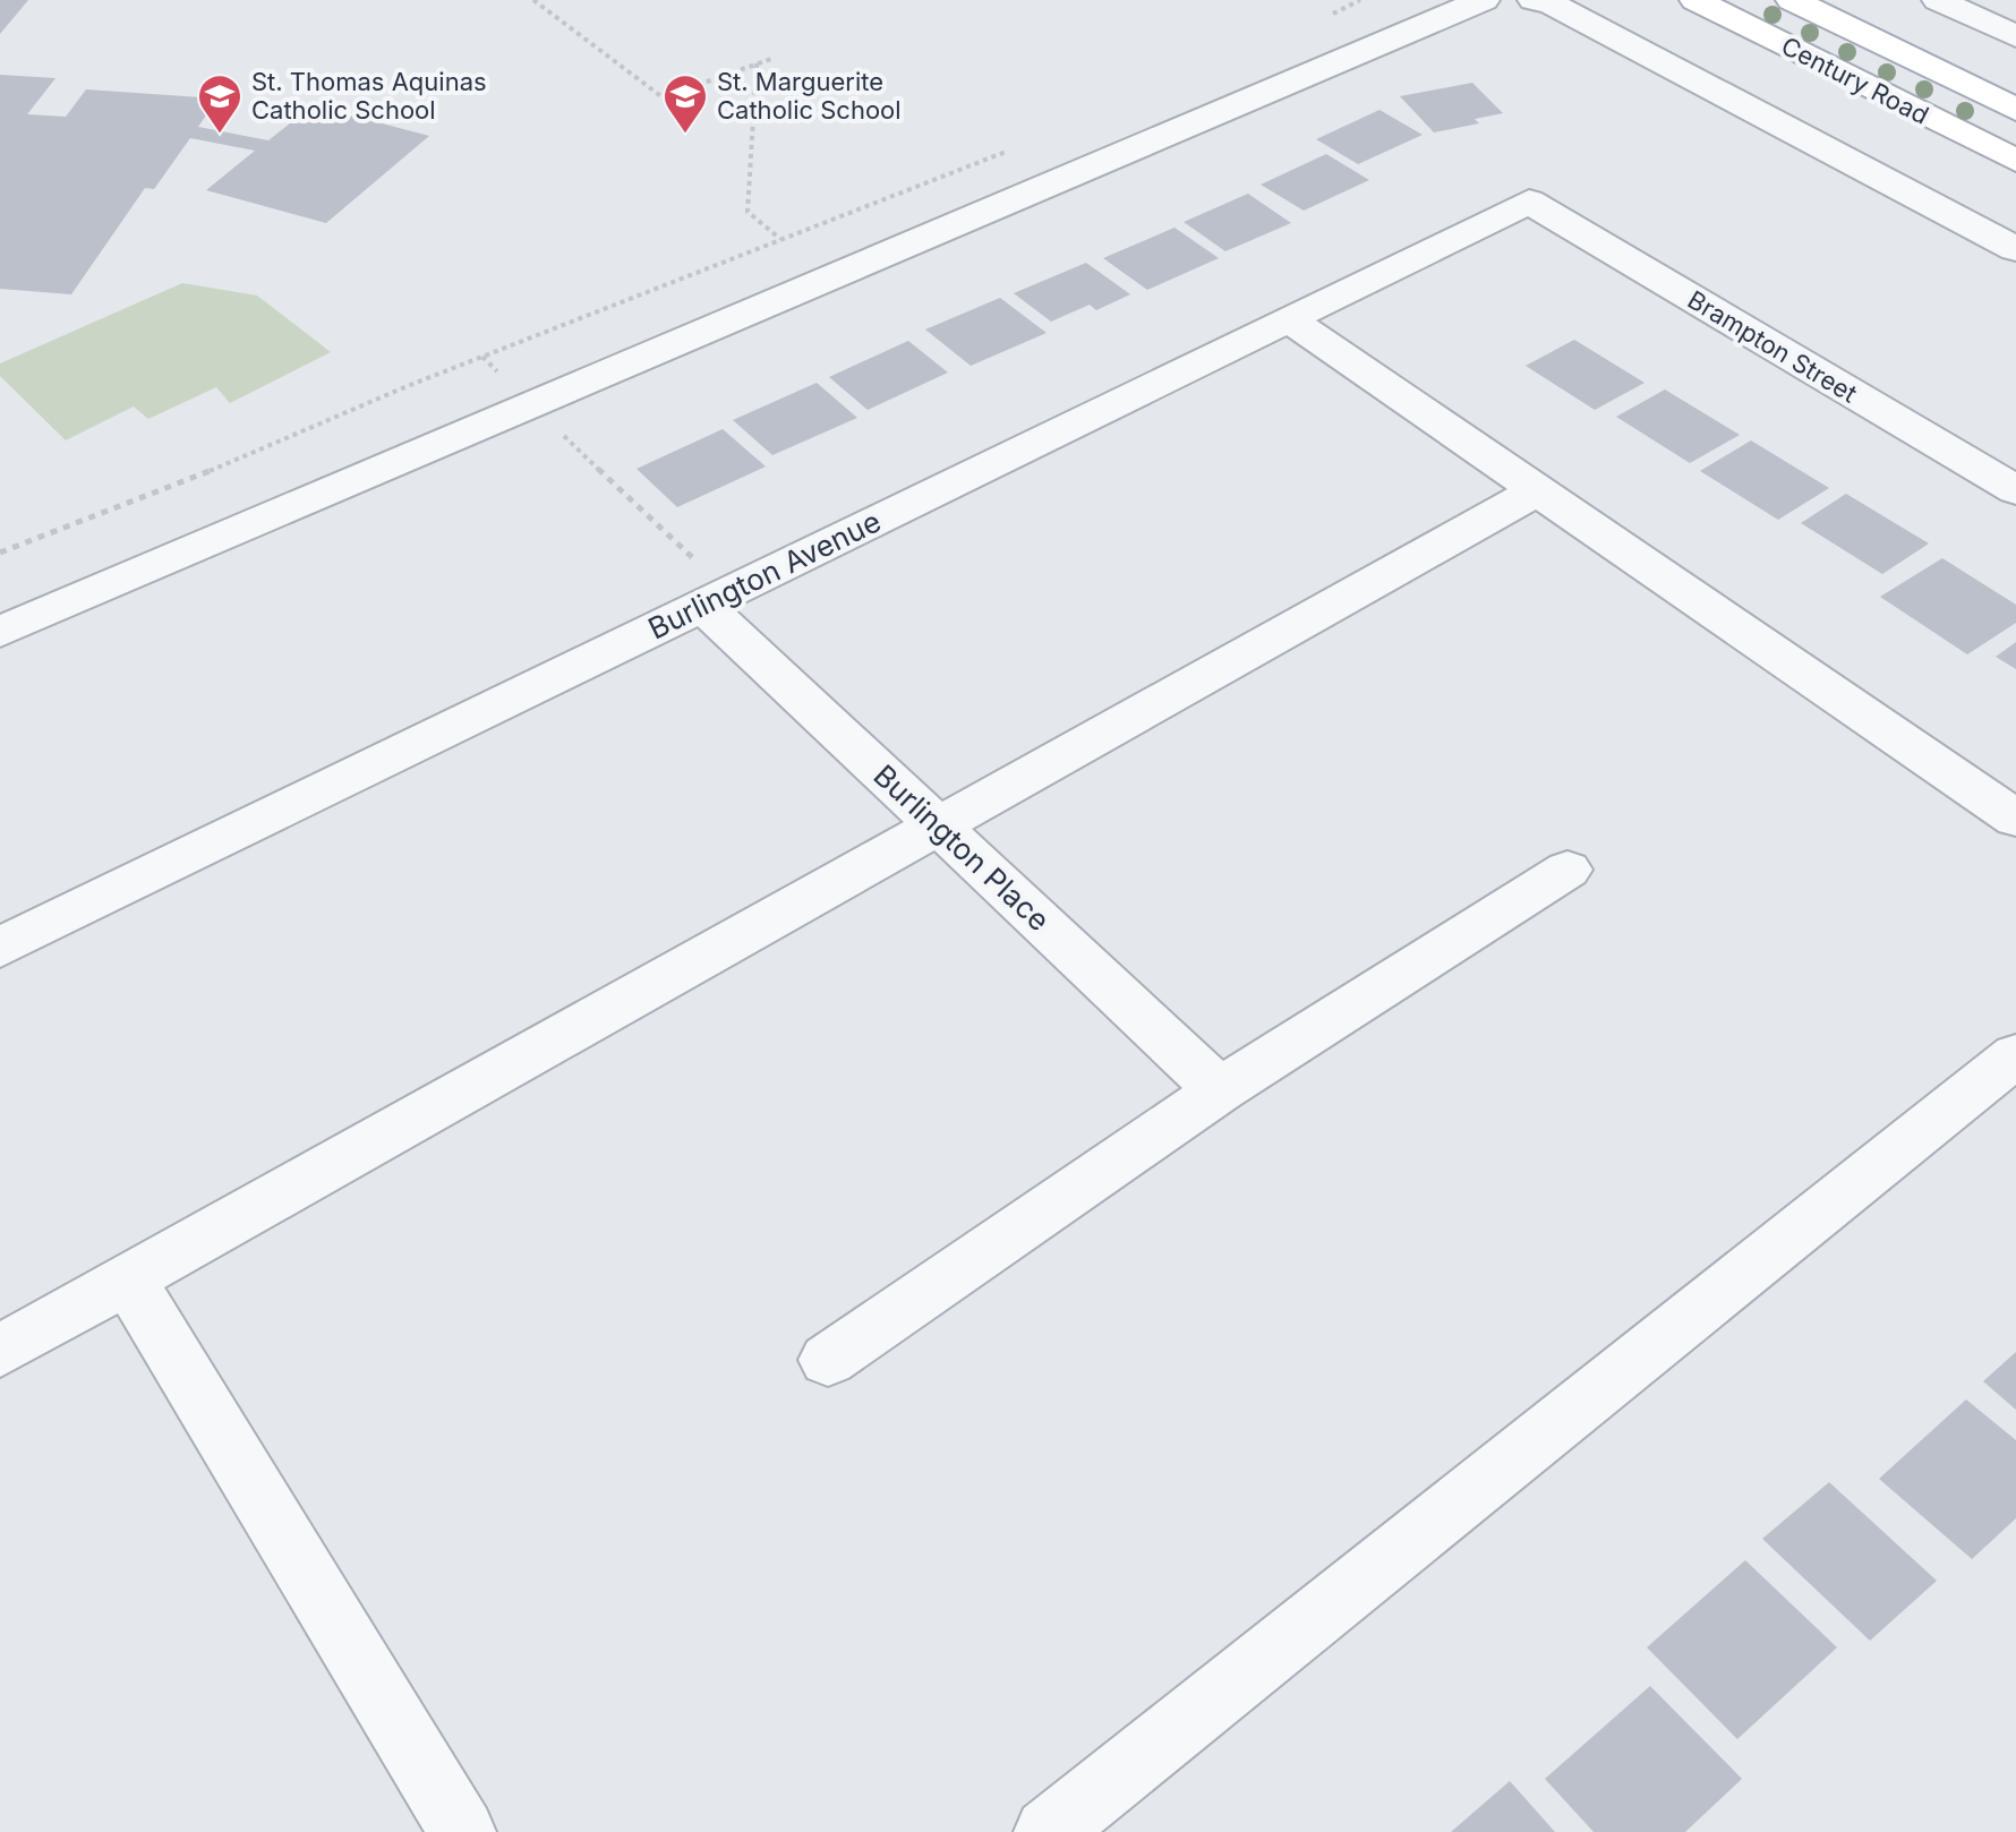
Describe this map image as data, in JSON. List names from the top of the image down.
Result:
{
  "streets": {
    "main road": ["Century Road"],
    "street": ["Brampton Street", "Burlington Avenue", "Burlington Place"]
  },
  "crossings": [
    ["Brampton Street", "Burlington Avenue"],
    ["Burlington Avenue", "Burlington Place"]
  ],
  "places": {
    "school or university": ["St. Thomas Aquinas Catholic School", "St. Marguerite Catholic School"]
  }
}
